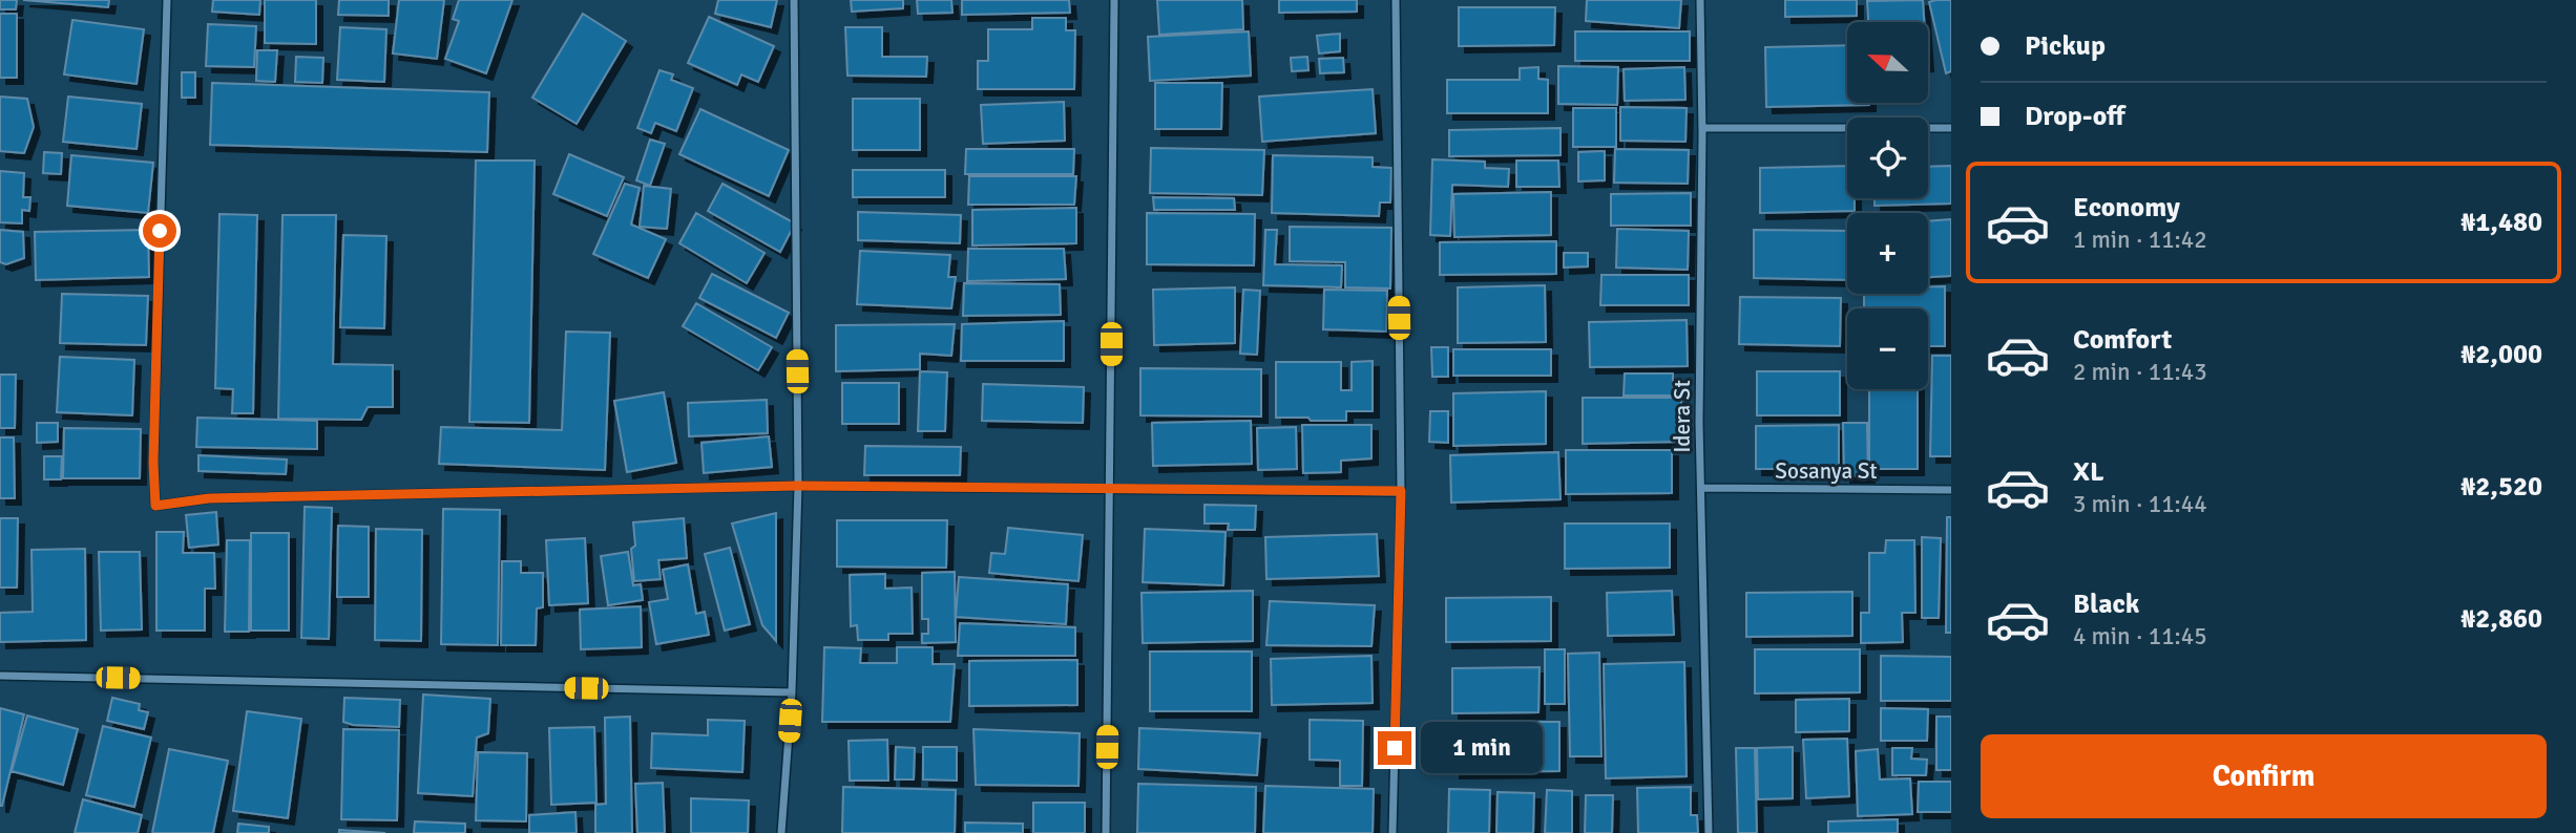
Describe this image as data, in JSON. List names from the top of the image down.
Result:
{
  "streets": {
    "street": ["Idera St", "Sosanya St"]
  },
  "crossings": [
    ["Idera St", "Sosanya St"]
  ],
  "north": "left",
  "page": {
    "banner": ["Pickup", "Drop-off"],
    "map_buttons": ["+", "−"],
    "list": [
      {
        "name": "Economy",
        "note": "1 min · 11:42",
        "value": "₦1,480"
      },
      {
        "name": "Comfort",
        "note": "2 min · 11:43",
        "value": "₦2,000"
      },
      {
        "name": "XL",
        "note": "3 min · 11:44",
        "value": "₦2,520"
      },
      {
        "name": "Black",
        "note": "4 min · 11:45",
        "value": "₦2,860"
      }
    ],
    "buttons": "Confirm",
    "bubble": "1 min"
  }
}
